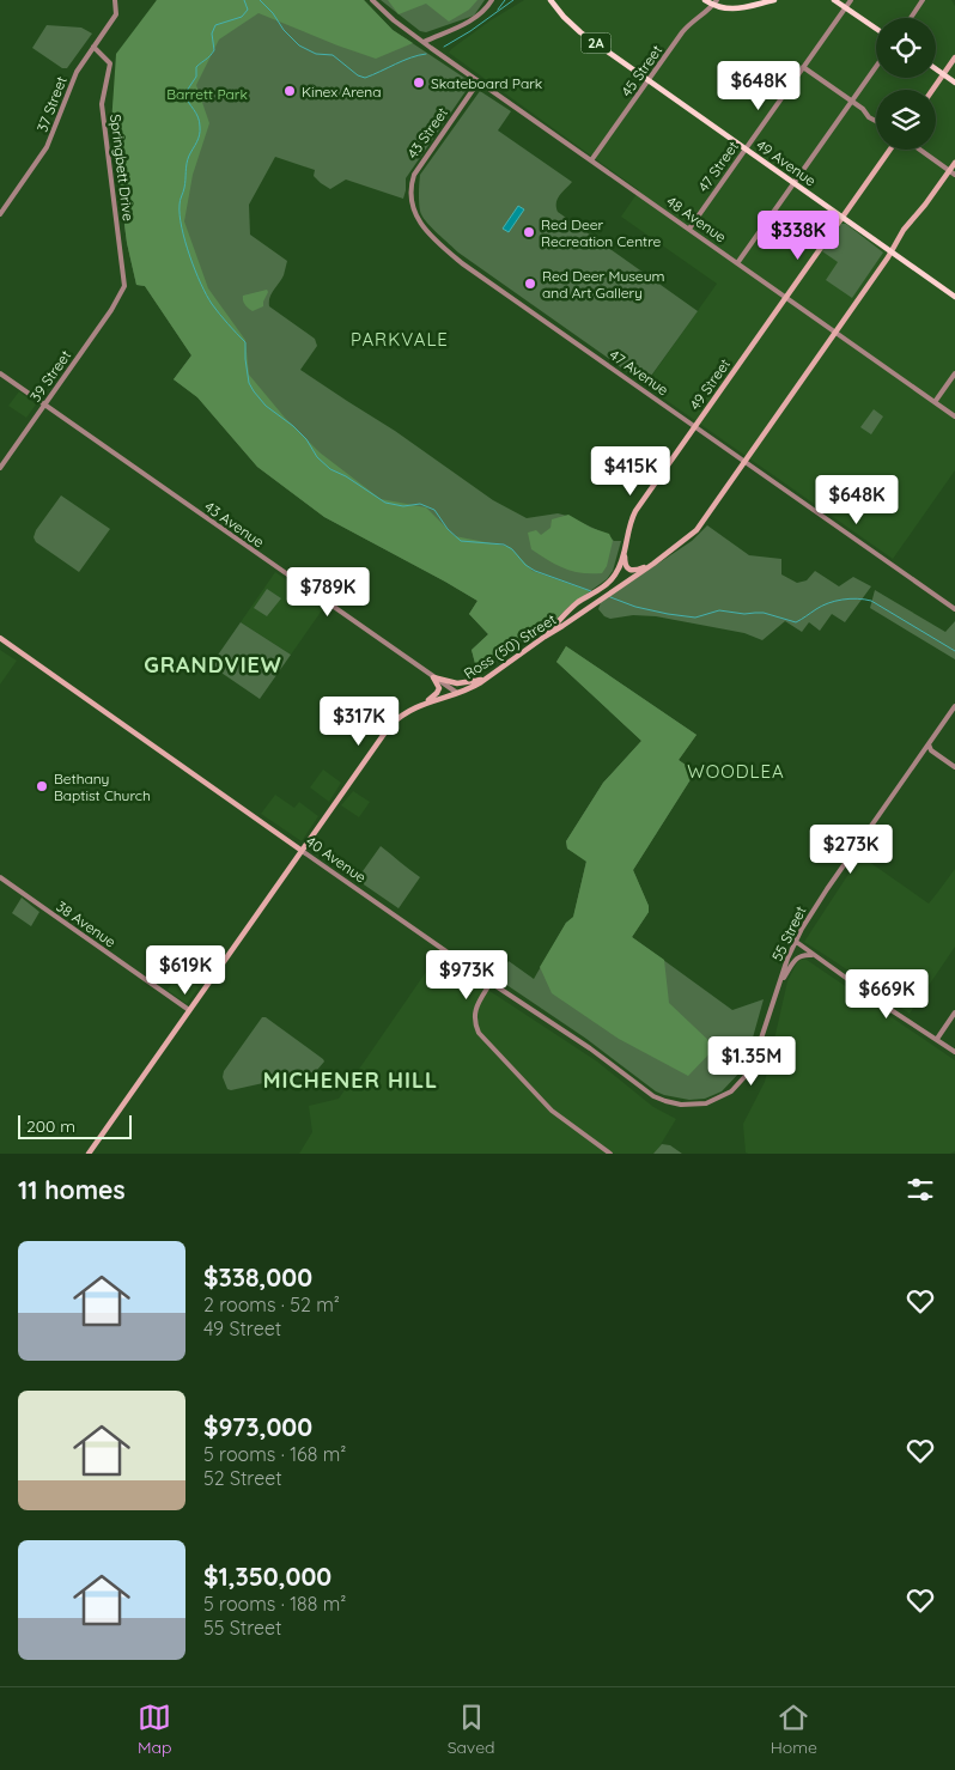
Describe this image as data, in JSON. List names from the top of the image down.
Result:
{
  "streets": {
    "main road": [
      "2A",
      "49 Avenue",
      "49 Street",
      "Ross (50) Street",
      "40 Avenue"
    ],
    "street": [
      "45 Street",
      "37 Street",
      "43 Street",
      "47 Street",
      "Springbett Drive",
      "48 Avenue",
      "47 Avenue",
      "39 Street",
      "43 Avenue",
      "38 Avenue",
      "55 Street"
    ]
  },
  "crossings": [
    ["45 Street", "49 Avenue"],
    ["45 Street", "48 Avenue"],
    ["37 Street", "Springbett Drive"],
    ["43 Street", "48 Avenue"],
    ["43 Street", "47 Avenue"],
    ["49 Avenue", "47 Street"],
    ["49 Avenue", "49 Street"],
    ["49 Avenue", "Ross (50) Street"],
    ["47 Street", "48 Avenue"],
    ["Springbett Drive", "39 Street"],
    ["48 Avenue", "49 Street"],
    ["48 Avenue", "Ross (50) Street"],
    ["47 Avenue", "49 Street"],
    ["47 Avenue", "Ross (50) Street"],
    ["39 Street", "43 Avenue"],
    ["49 Street", "Ross (50) Street"],
    ["43 Avenue", "Ross (50) Street"],
    ["Ross (50) Street", "40 Avenue"],
    ["Ross (50) Street", "38 Avenue"],
    ["40 Avenue", "55 Street"]
  ],
  "districts": [
    "PARKVALE",
    "GRANDVIEW",
    "WOODLEA",
    "MICHENER HILL"
  ],
  "parks": ["Barrett Park"],
  "places": [
    "Skateboard Park",
    "Kinex Arena",
    "Red Deer Recreation Centre",
    "Red Deer Museum and Art Gallery",
    "Bethany Baptist Church"
  ],
  "scale_bar": "200 m",
  "page": {
    "price": [
      "$648K",
      "$338K",
      "$415K",
      "$648K",
      "$789K",
      "$317K",
      "$273K",
      "$619K",
      "$973K",
      "$669K",
      "$1.35M"
    ],
    "scale": "200 m",
    "heading": "11 homes",
    "list": [
      {
        "name": "$338,000",
        "note": "2 rooms · 52 m² · 49 Street"
      },
      {
        "name": "$973,000",
        "note": "5 rooms · 168 m² · 52 Street"
      },
      {
        "name": "$1,350,000",
        "note": "5 rooms · 188 m² · 55 Street"
      }
    ],
    "tabs": ["Map", "Saved", "Home"]
  }
}
